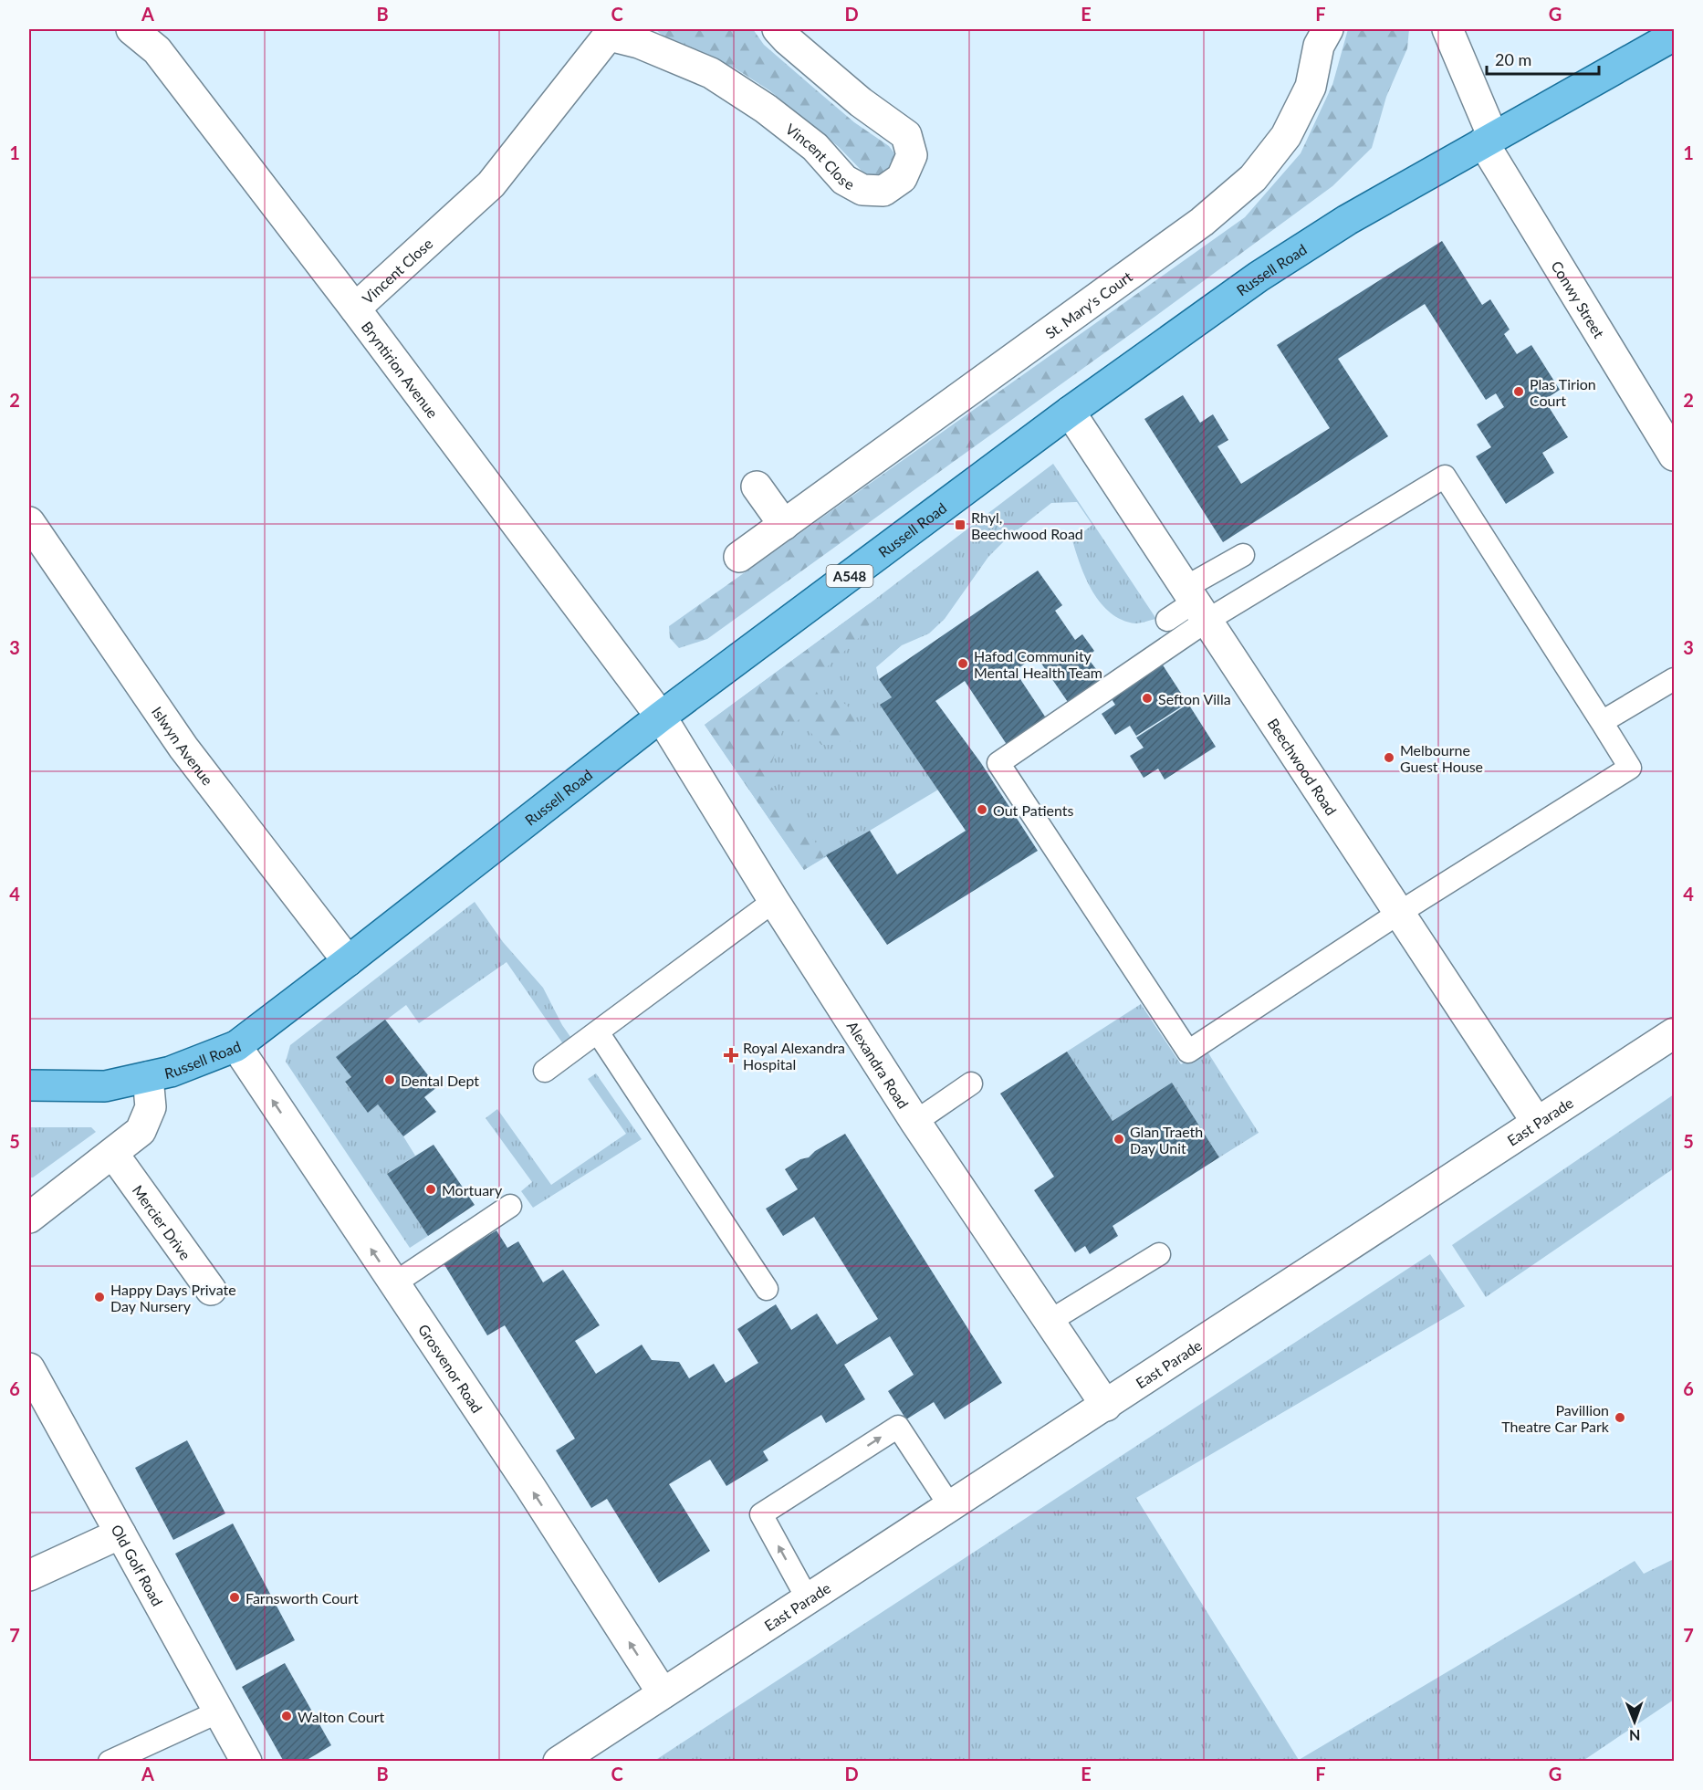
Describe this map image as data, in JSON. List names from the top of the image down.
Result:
{
  "streets": {
    "main road": ["Russell Road", "A548"],
    "street": [
      "Vincent Close",
      "Conwy Street",
      "St. Mary's Court",
      "Bryntirion Avenue",
      "Islwyn Avenue",
      "Beechwood Road",
      "Alexandra Road",
      "East Parade",
      "Mercier Drive",
      "Grosvenor Road",
      "Old Golf Road"
    ]
  },
  "crossings": [
    ["Vincent Close", "Bryntirion Avenue"],
    ["Russell Road", "Conwy Street"],
    ["Russell Road", "Bryntirion Avenue"],
    ["Russell Road", "Islwyn Avenue"],
    ["Russell Road", "Beechwood Road"],
    ["Russell Road", "Alexandra Road"],
    ["Russell Road", "Mercier Drive"],
    ["Russell Road", "Grosvenor Road"],
    ["Bryntirion Avenue", "Alexandra Road"],
    ["Beechwood Road", "East Parade"],
    ["Alexandra Road", "East Parade"],
    ["East Parade", "Grosvenor Road"]
  ],
  "one_way": ["Grosvenor Road"],
  "places": {
    "other": [
      "Plas Tirion Court",
      "Hafod Community Mental Health Team",
      "Sefton Villa",
      "Melbourne Guest House",
      "Out Patients",
      "Dental Dept",
      "Glan Traeth Day Unit",
      "Mortuary",
      "Happy Days Private Day Nursery",
      "Pavillion Theatre Car Park",
      "Farnsworth Court",
      "Walton Court"
    ],
    "transit": ["Rhyl, Beechwood Road"],
    "health": ["Royal Alexandra Hospital"]
  },
  "scale_bar": "20 m",
  "north": "bottom",
  "grid": {
    "columns": [
      "A",
      "B",
      "C",
      "D",
      "E",
      "F",
      "G"
    ],
    "rows": [
      "1",
      "2",
      "3",
      "4",
      "5",
      "6",
      "7"
    ]
  }
}
